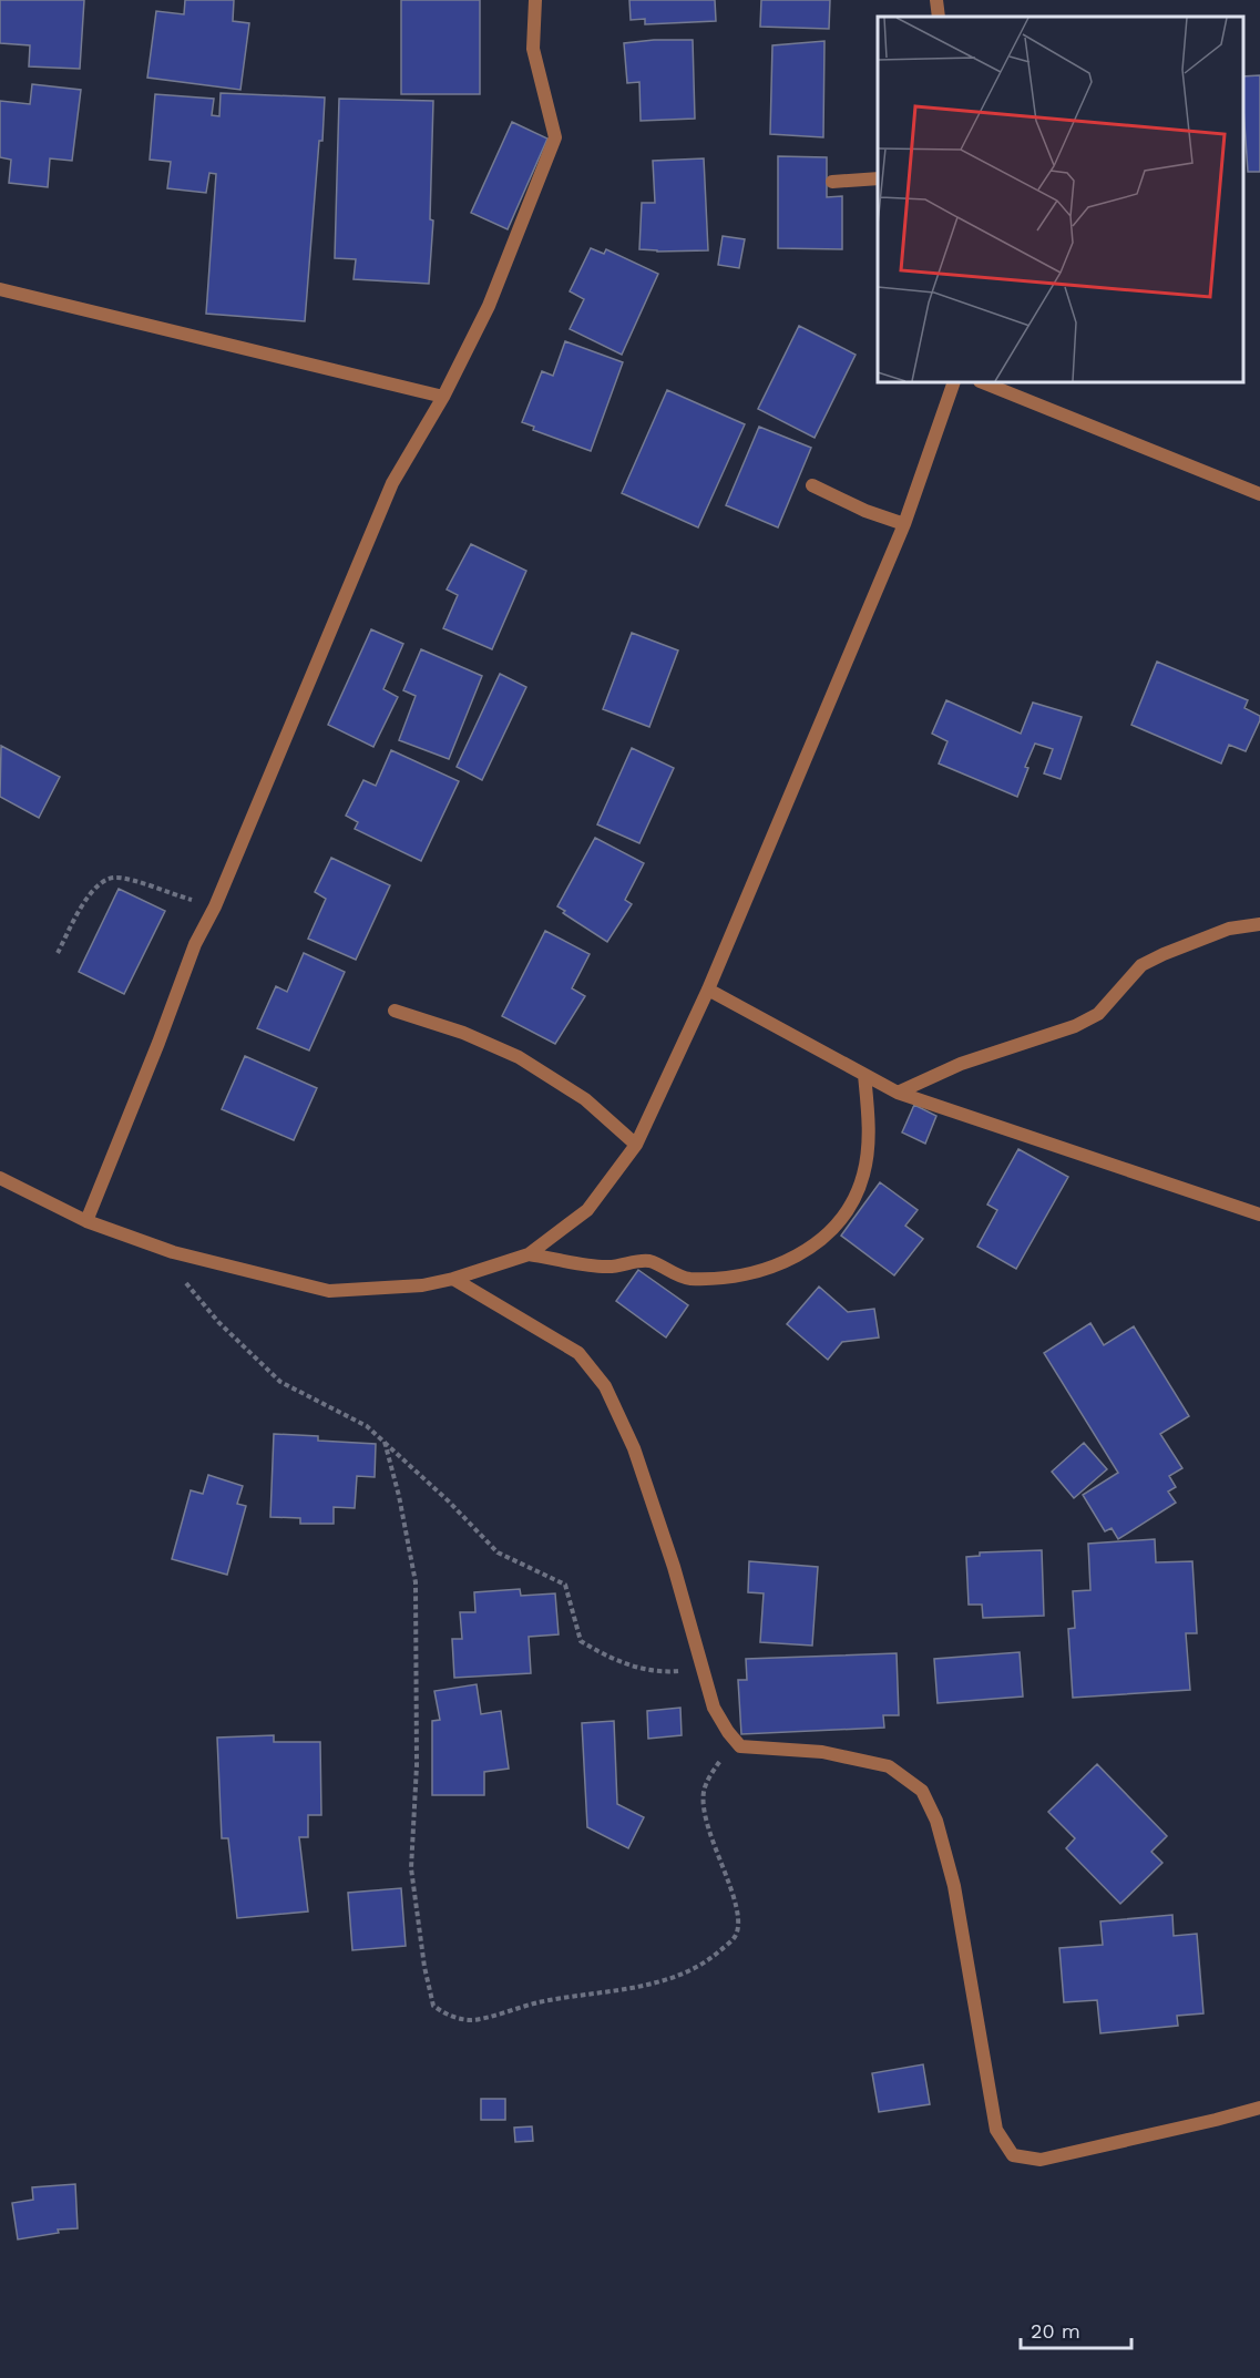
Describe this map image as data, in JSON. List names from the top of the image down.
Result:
{
  "scale_bar": "20 m"
}
